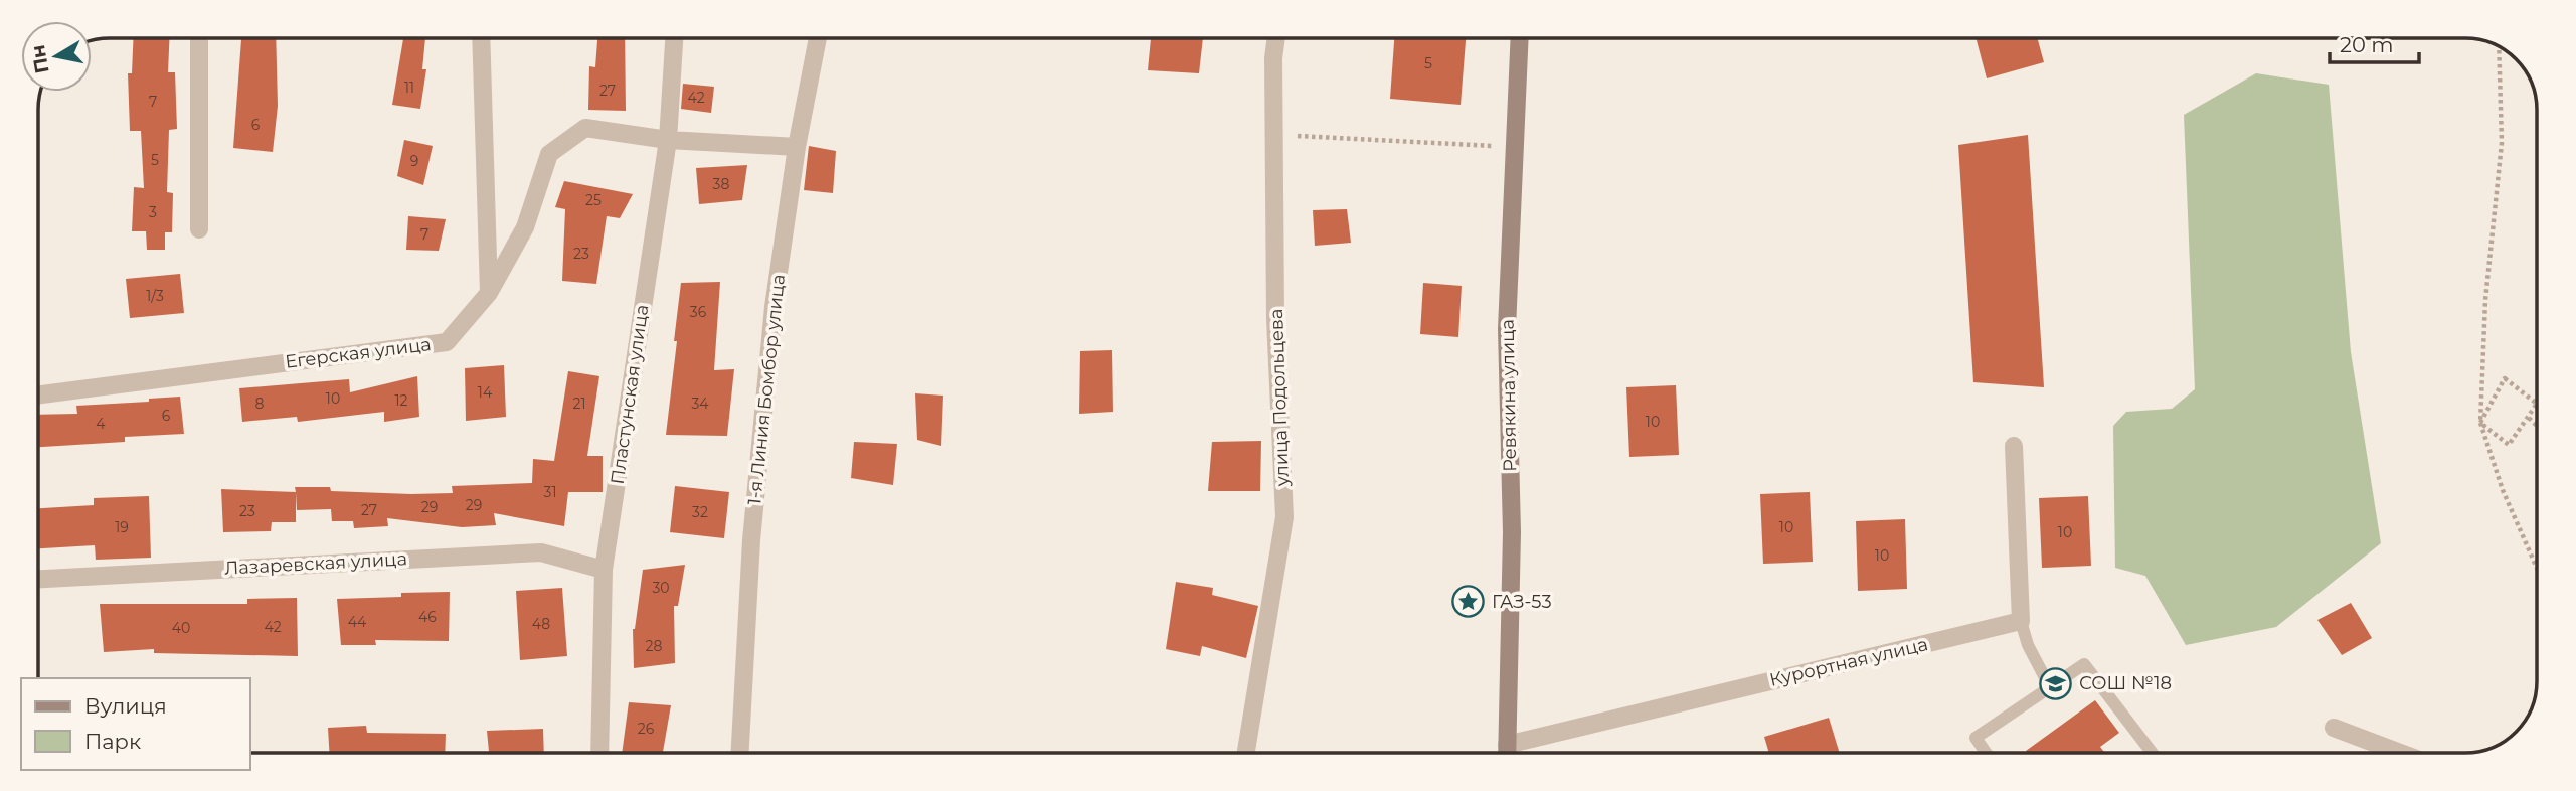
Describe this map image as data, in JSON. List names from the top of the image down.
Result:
{
  "streets": {
    "main road": ["Ревякина улица"],
    "street": [
      "Егерская улица",
      "1-я Линия Бомбор улица",
      "Пластунская улица",
      "улица Подольцева",
      "Лазаревская улица",
      "Курортная улица"
    ]
  },
  "crossings": [
    ["Егерская улица", "Пластунская улица"],
    ["Пластунская улица", "Лазаревская улица"],
    ["Ревякина улица", "Курортная улица"]
  ],
  "places": {
    "place": ["ГАЗ-53"],
    "school or university": ["СОШ №18"]
  },
  "house_numbers": [
    "5",
    "11",
    "27",
    "42",
    "7",
    "6",
    "5",
    "9",
    "38",
    "25",
    "3",
    "7",
    "23",
    "1/3",
    "36",
    "14",
    "10",
    "12",
    "8",
    "21",
    "34",
    "6",
    "10",
    "4",
    "31",
    "29",
    "29",
    "27",
    "23",
    "32",
    "19",
    "10",
    "10",
    "10",
    "30",
    "46",
    "44",
    "48",
    "42",
    "40",
    "28",
    "26"
  ],
  "legend": ["Вулиця", "Парк"],
  "scale_bar": "20 m",
  "north": "left"
}
